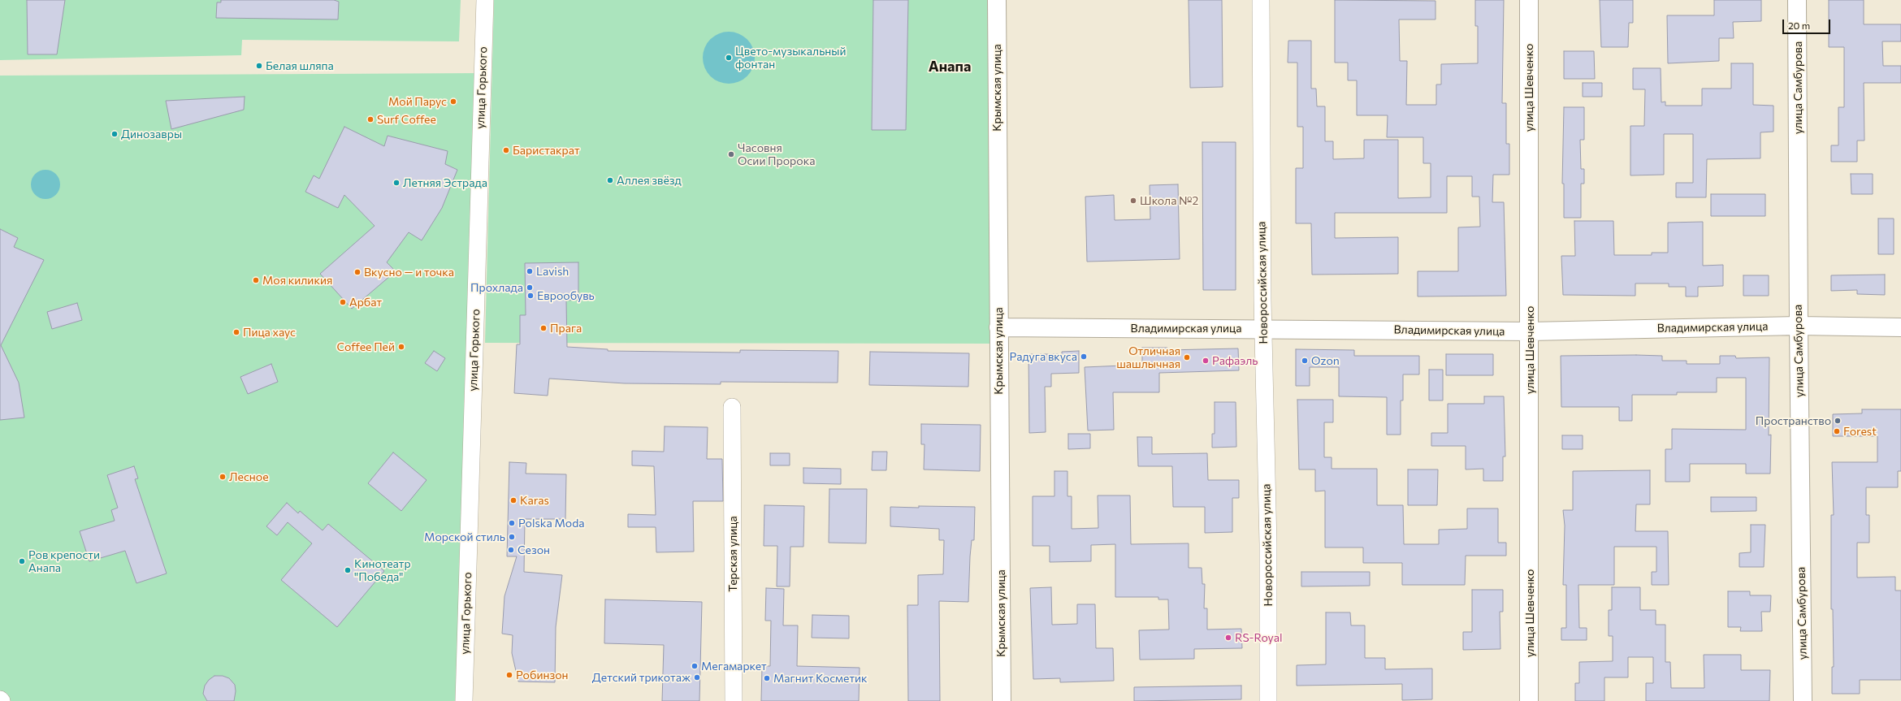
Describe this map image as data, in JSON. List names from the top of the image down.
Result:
{
  "streets": {
    "street": [
      "улица Горького",
      "Крымская улица",
      "улица Шевченко",
      "улица Самбурова",
      "Новороссийская улица",
      "Владимирская улица",
      "Терская улица"
    ]
  },
  "crossings": [
    ["Крымская улица", "Владимирская улица"],
    ["улица Шевченко", "Владимирская улица"],
    ["улица Самбурова", "Владимирская улица"],
    ["Новороссийская улица", "Владимирская улица"]
  ],
  "districts": ["Анапа"],
  "places": [
    "Цвето-музыкальный фонтан",
    "Белая шляпа",
    "Мой Парус",
    "Surf Coffee",
    "Динозавры",
    "Баристакрат",
    "Часовня Осии Пророка",
    "Аллея звёзд",
    "Летняя Эстрада",
    "Школа №2",
    "Lavish",
    "Вкусно — и точка",
    "Моя киликия",
    "Прохлада",
    "Еврообувь",
    "Арбат",
    "Прага",
    "Пица хаус",
    "Coffee Пей",
    "Радуга вкуса",
    "Отличная шашлычная",
    "Рафаэль",
    "Ozon",
    "Пространство",
    "Forest",
    "Лесное",
    "Karas",
    "Polska Moda",
    "Морской стиль",
    "Сезон",
    "Ров крепости Анапа",
    "Кинотеатр \"Победа\"",
    "RS-Royal",
    "Мегамаркет",
    "Робинзон",
    "Детский трикотаж",
    "Магнит Косметик"
  ],
  "scale_bar": "20 m"
}
